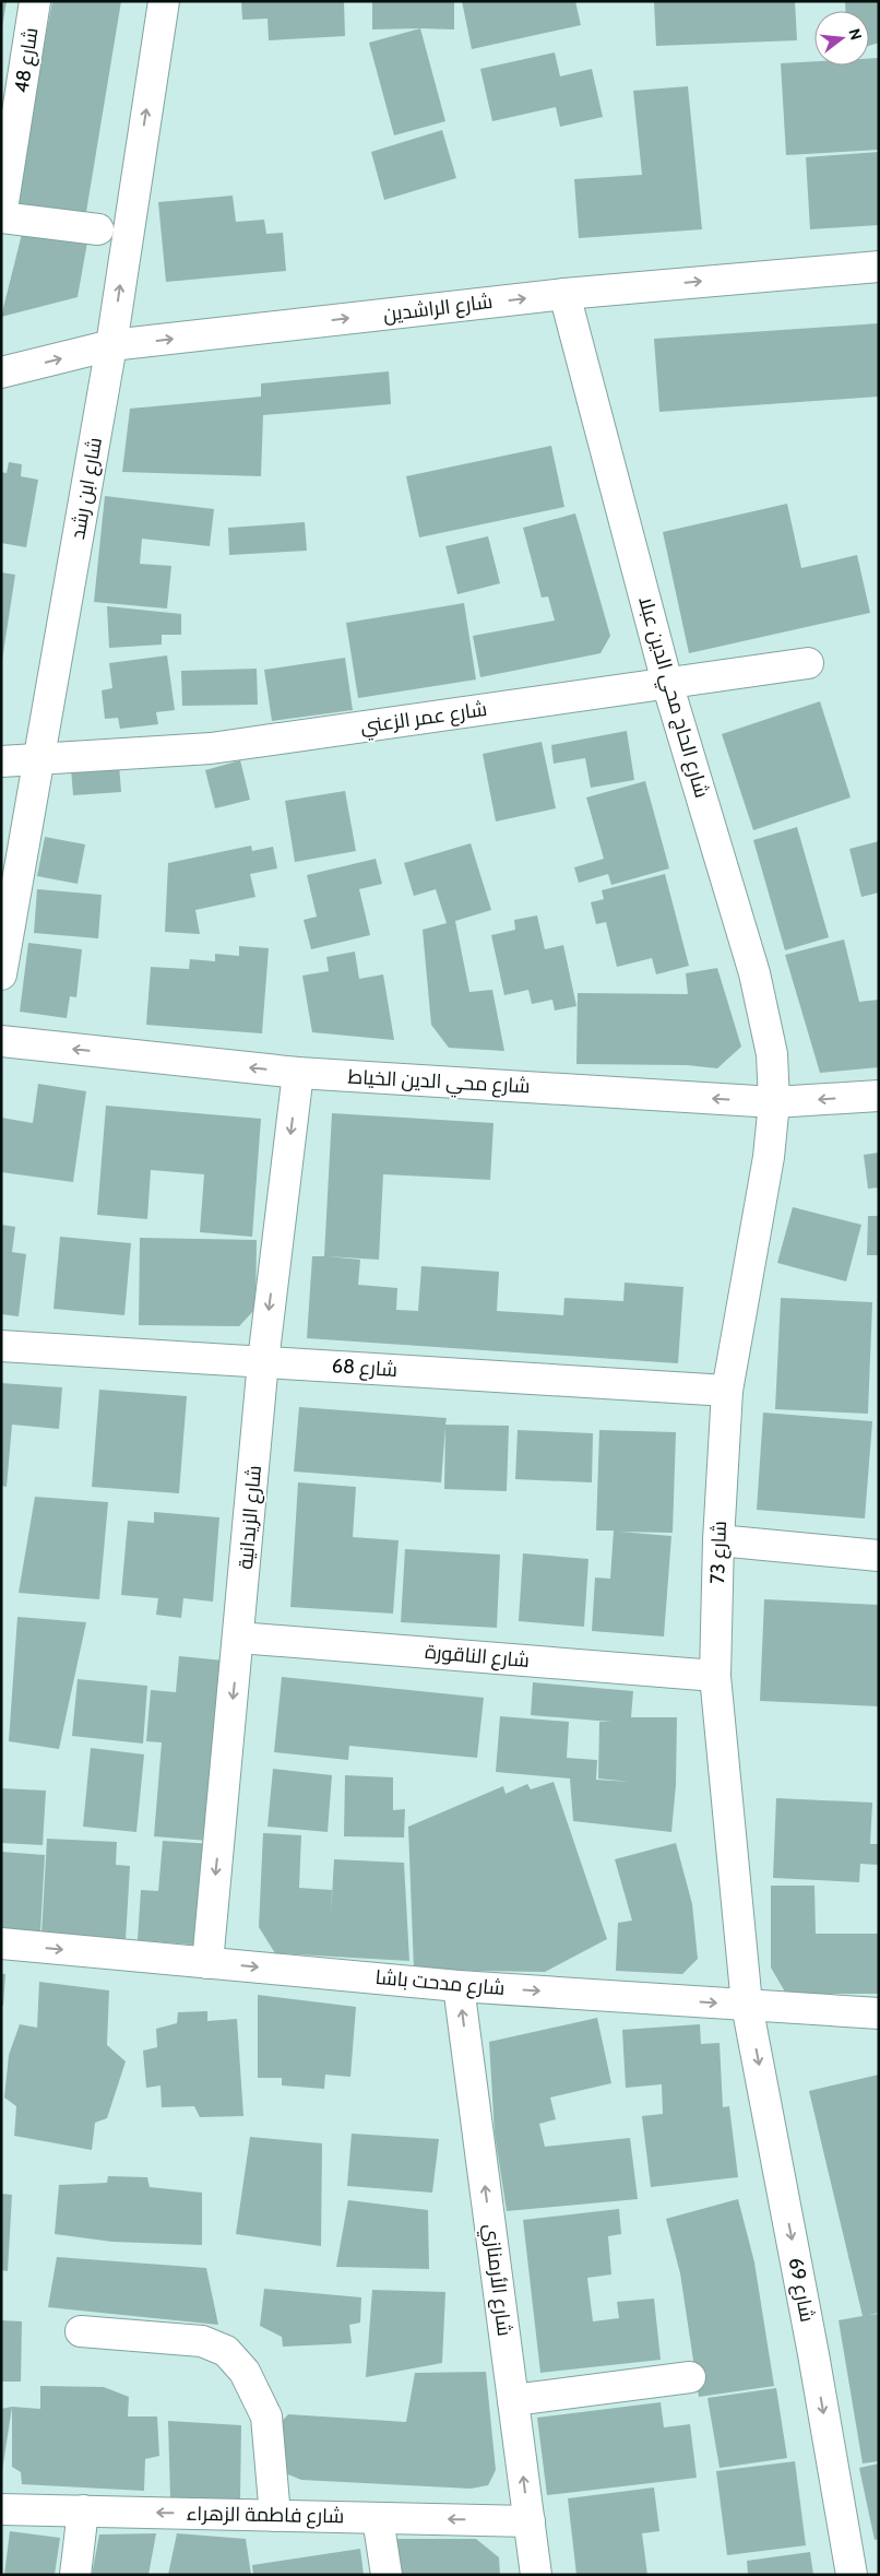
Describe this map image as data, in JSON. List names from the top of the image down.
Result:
{
  "streets": {
    "street": [
      "شارع 48",
      "شارع الراشدين",
      "شارع ابن رشد",
      "شارع الحاج محي الدين عبلا",
      "شارع عمر الزعني",
      "شارع محي الدين الخياط",
      "شارع 68",
      "شارع الزيدانية",
      "شارع 73",
      "شارع الناقورة",
      "شارع مدحت باشا",
      "شارع الأرمنازي",
      "شارع 69",
      "شارع فاطمة الزهراء"
    ]
  },
  "crossings": [
    ["شارع الراشدين", "شارع ابن رشد"],
    ["شارع الراشدين", "شارع الحاج محي الدين عبلا"],
    ["شارع ابن رشد", "شارع عمر الزعني"],
    ["شارع الحاج محي الدين عبلا", "شارع عمر الزعني"],
    ["شارع الحاج محي الدين عبلا", "شارع محي الدين الخياط"],
    ["شارع الحاج محي الدين عبلا", "شارع 73"],
    ["شارع محي الدين الخياط", "شارع الزيدانية"],
    ["شارع محي الدين الخياط", "شارع 73"],
    ["شارع 68", "شارع الزيدانية"],
    ["شارع 68", "شارع 73"],
    ["شارع الزيدانية", "شارع الناقورة"],
    ["شارع الزيدانية", "شارع مدحت باشا"],
    ["شارع 73", "شارع الناقورة"],
    ["شارع 73", "شارع مدحت باشا"],
    ["شارع 73", "شارع 69"],
    ["شارع مدحت باشا", "شارع الأرمنازي"],
    ["شارع مدحت باشا", "شارع 69"],
    ["شارع الأرمنازي", "شارع فاطمة الزهراء"]
  ],
  "one_way": [
    "شارع الراشدين",
    "شارع ابن رشد",
    "شارع محي الدين الخياط",
    "شارع الزيدانية",
    "شارع مدحت باشا",
    "شارع الأرمنازي",
    "شارع 69",
    "شارع فاطمة الزهراء"
  ],
  "north": "right"
}
